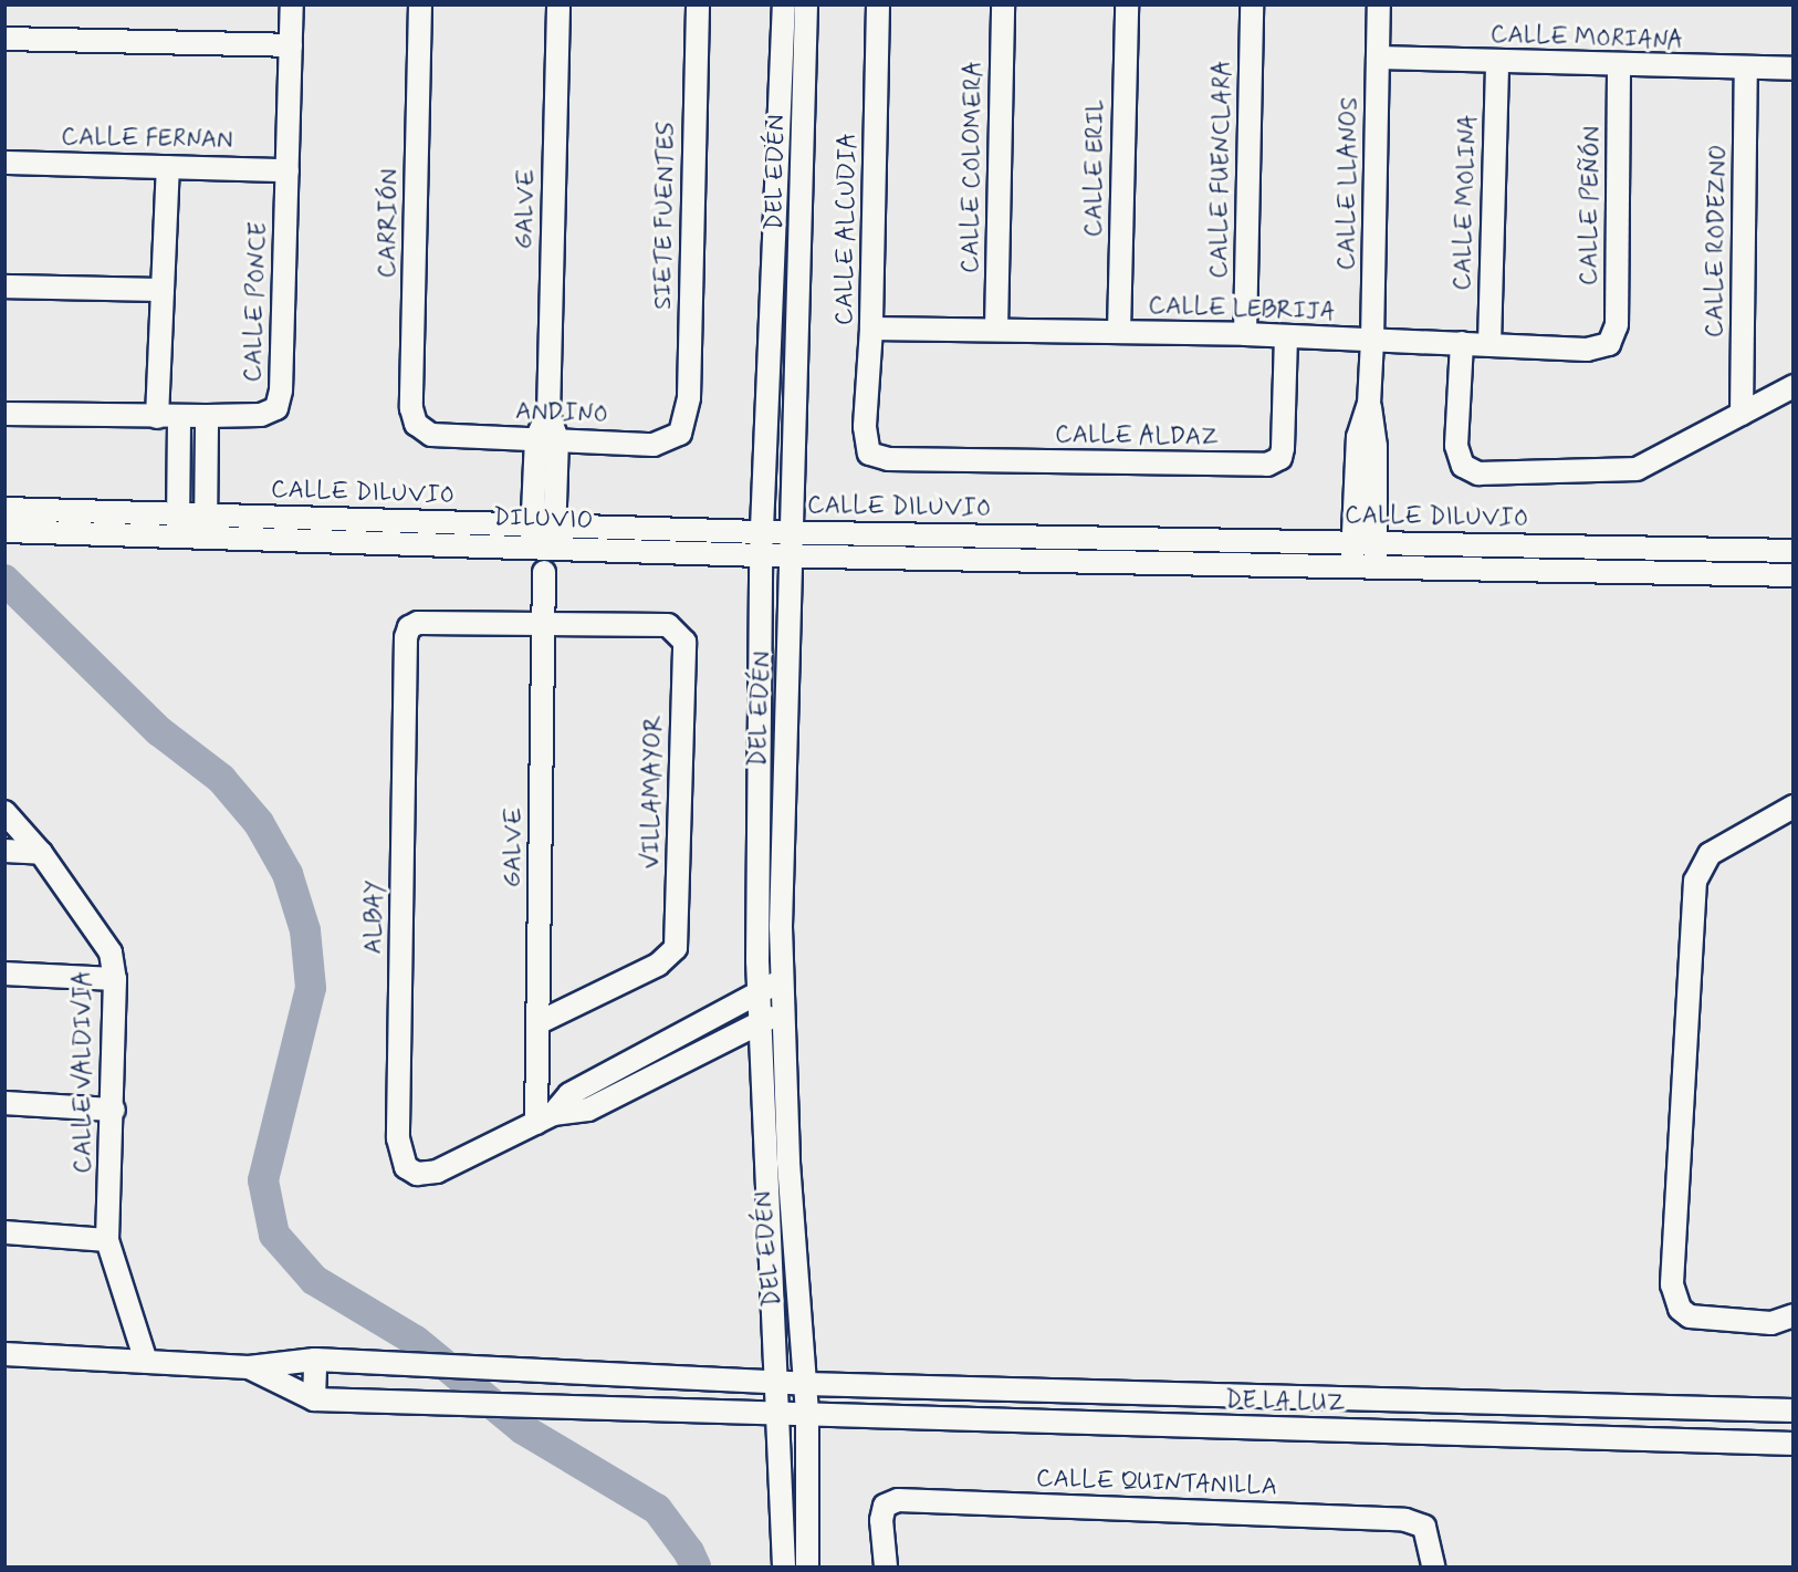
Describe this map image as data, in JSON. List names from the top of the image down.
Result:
{
  "streets": {
    "street": [
      "CALLE MORIANA",
      "CALLE FERNAN",
      "CALLE COLOMERA",
      "CALLE ERIL",
      "CALLE FUENCLARA",
      "DEL EDÉN",
      "CALLE LLANOS",
      "CALLE MOLINA",
      "CALLE PEÑÓN",
      "GALVE",
      "SIETE FUENTES",
      "CARRIÓN",
      "CALLE ALCUDIA",
      "CALLE RODEZNO",
      "CALLE PONCE",
      "CALLE LEBRIJA",
      "ANDINO",
      "CALLE ALDAZ",
      "CALLE DILUVIO",
      "DILUVIO",
      "VILLAMAYOR",
      "ALBAY",
      "CALLE VALDIVIA",
      "DE LA LUZ",
      "CALLE QUINTANILLA"
    ]
  },
  "crossings": [
    ["CALLE MORIANA", "CALLE LLANOS"],
    ["CALLE MORIANA", "CALLE MOLINA"],
    ["CALLE MORIANA", "CALLE PEÑÓN"],
    ["CALLE MORIANA", "CALLE RODEZNO"],
    ["CALLE FERNAN", "CALLE PONCE"],
    ["CALLE COLOMERA", "CALLE LEBRIJA"],
    ["CALLE ERIL", "CALLE LEBRIJA"],
    ["CALLE FUENCLARA", "CALLE LEBRIJA"],
    ["DEL EDÉN", "CALLE DILUVIO"],
    ["DEL EDÉN", "DILUVIO"],
    ["DEL EDÉN", "ALBAY"],
    ["DEL EDÉN", "DE LA LUZ"],
    ["CALLE LLANOS", "CALLE LEBRIJA"],
    ["CALLE MOLINA", "CALLE LEBRIJA"],
    ["CALLE PEÑÓN", "CALLE LEBRIJA"],
    ["GALVE", "ANDINO"],
    ["GALVE", "VILLAMAYOR"],
    ["GALVE", "ALBAY"],
    ["SIETE FUENTES", "ANDINO"],
    ["CARRIÓN", "ANDINO"],
    ["CALLE ALCUDIA", "CALLE LEBRIJA"],
    ["CALLE ALCUDIA", "CALLE ALDAZ"],
    ["CALLE LEBRIJA", "CALLE ALDAZ"],
    ["CALLE DILUVIO", "DILUVIO"],
    ["VILLAMAYOR", "ALBAY"]
  ]
}
